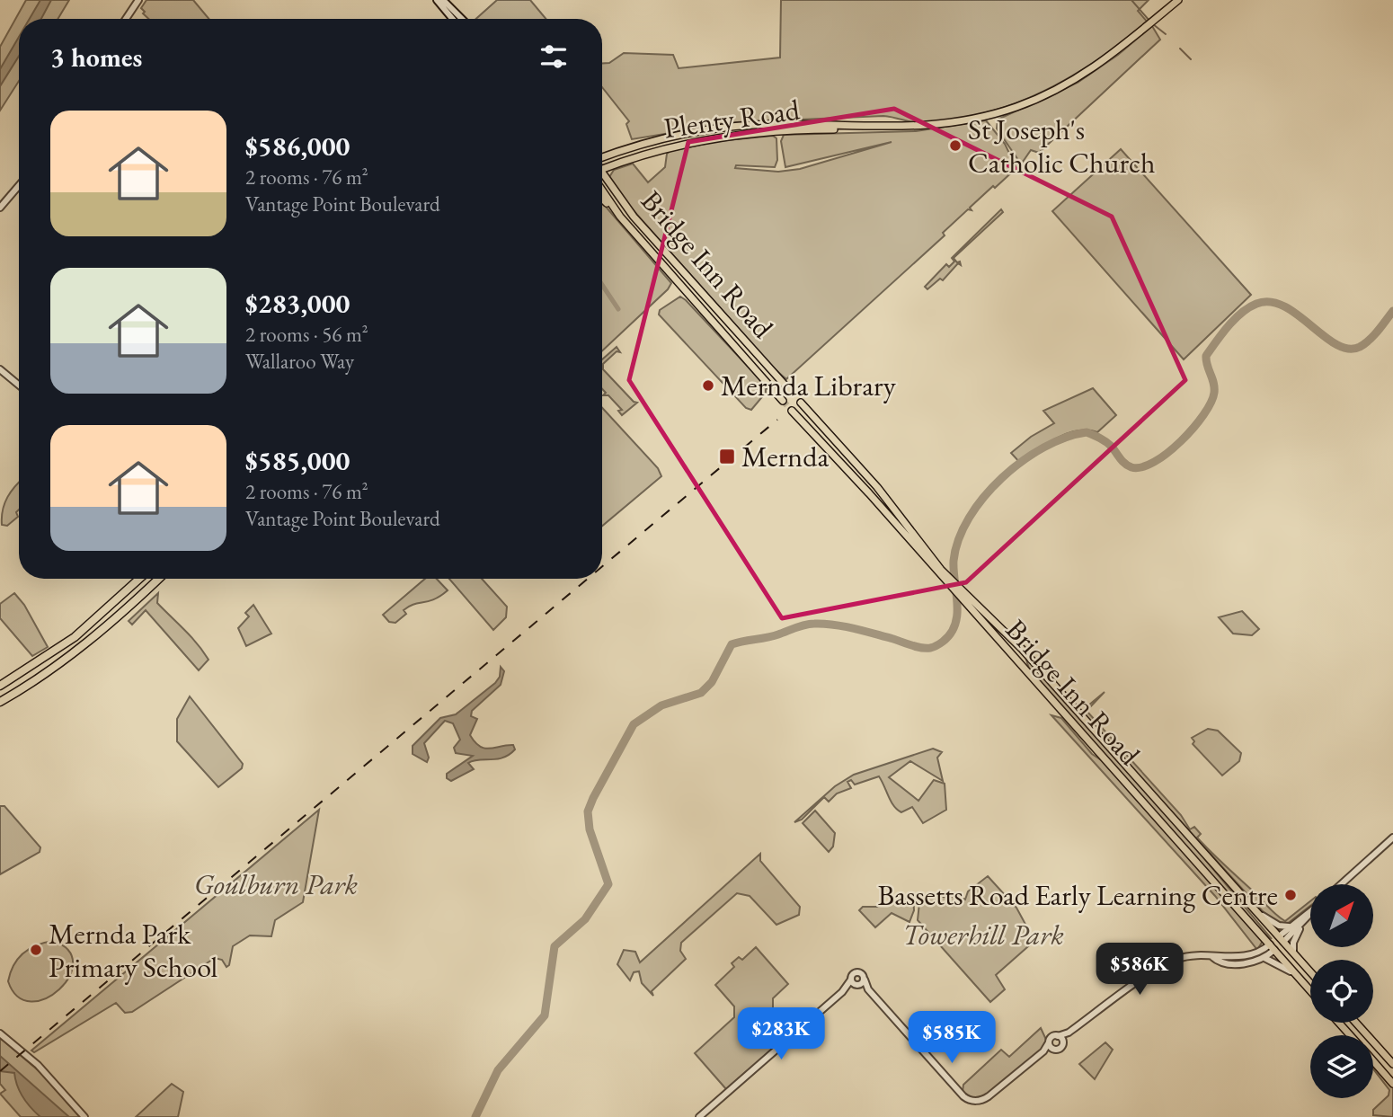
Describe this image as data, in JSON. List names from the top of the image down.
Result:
{
  "streets": {
    "main road": ["Plenty Road", "Bridge Inn Road"]
  },
  "parks": ["Goulburn Park", "Towerhill Park"],
  "places": {
    "other": [
      "St Joseph's Catholic Church",
      "Mernda Library",
      "Bassetts Road Early Learning Centre",
      "Mernda Park Primary School"
    ],
    "transit": ["Mernda"]
  },
  "north": "top right",
  "page": {
    "heading": "3 homes",
    "list": [
      {
        "name": "$586,000",
        "note": "2 rooms · 76 m² · Vantage Point Boulevard"
      },
      {
        "name": "$283,000",
        "note": "2 rooms · 56 m² · Wallaroo Way"
      },
      {
        "name": "$585,000",
        "note": "2 rooms · 76 m² · Vantage Point Boulevard"
      }
    ],
    "price": ["$586K", "$283K", "$585K"]
  }
}
